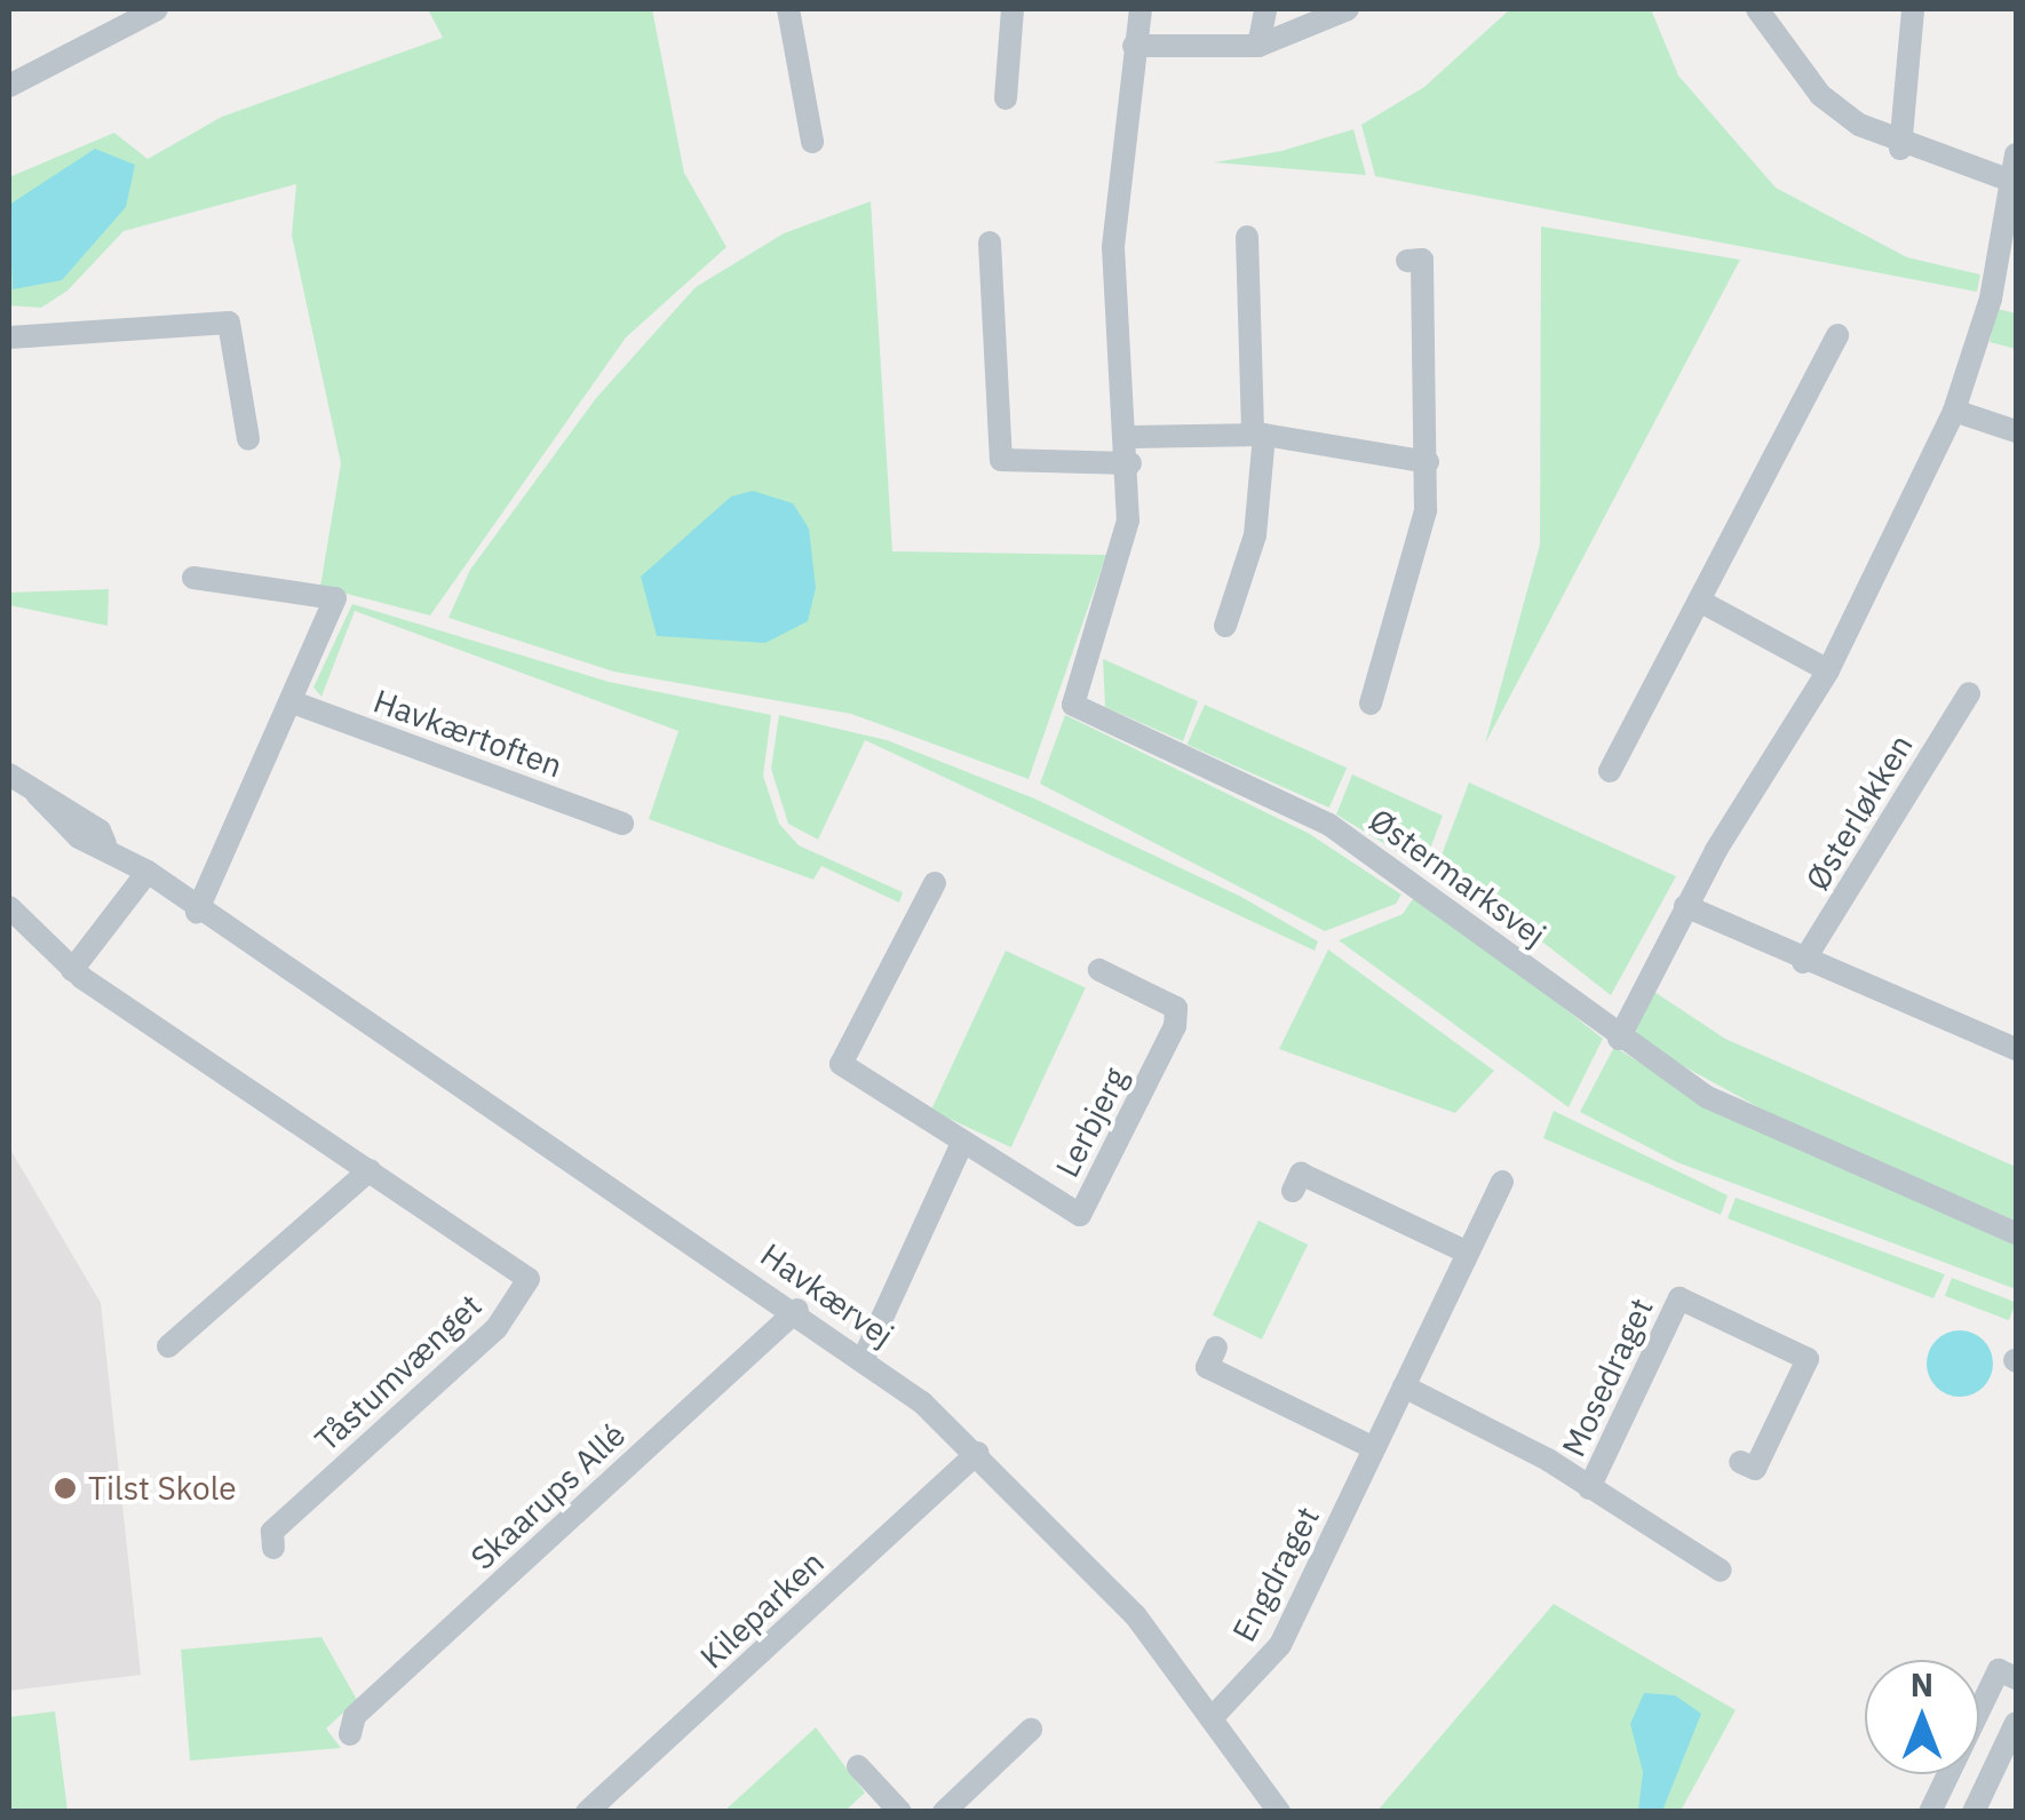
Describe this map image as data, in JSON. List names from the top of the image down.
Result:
{
  "streets": {
    "street": [
      "Havkærtoften",
      "Østerløkken",
      "Østermarksvej",
      "Lerbjerg",
      "Havkærvej",
      "Tåstumvænget",
      "Mosedraget",
      "Skaarups Allé",
      "Engdraget",
      "Kileparken"
    ]
  },
  "crossings": [
    ["Havkærvej", "Skaarups Allé"],
    ["Havkærvej", "Engdraget"],
    ["Havkærvej", "Kileparken"],
    ["Mosedraget", "Engdraget"]
  ],
  "places": ["Tilst Skole"],
  "north": "top"
}
